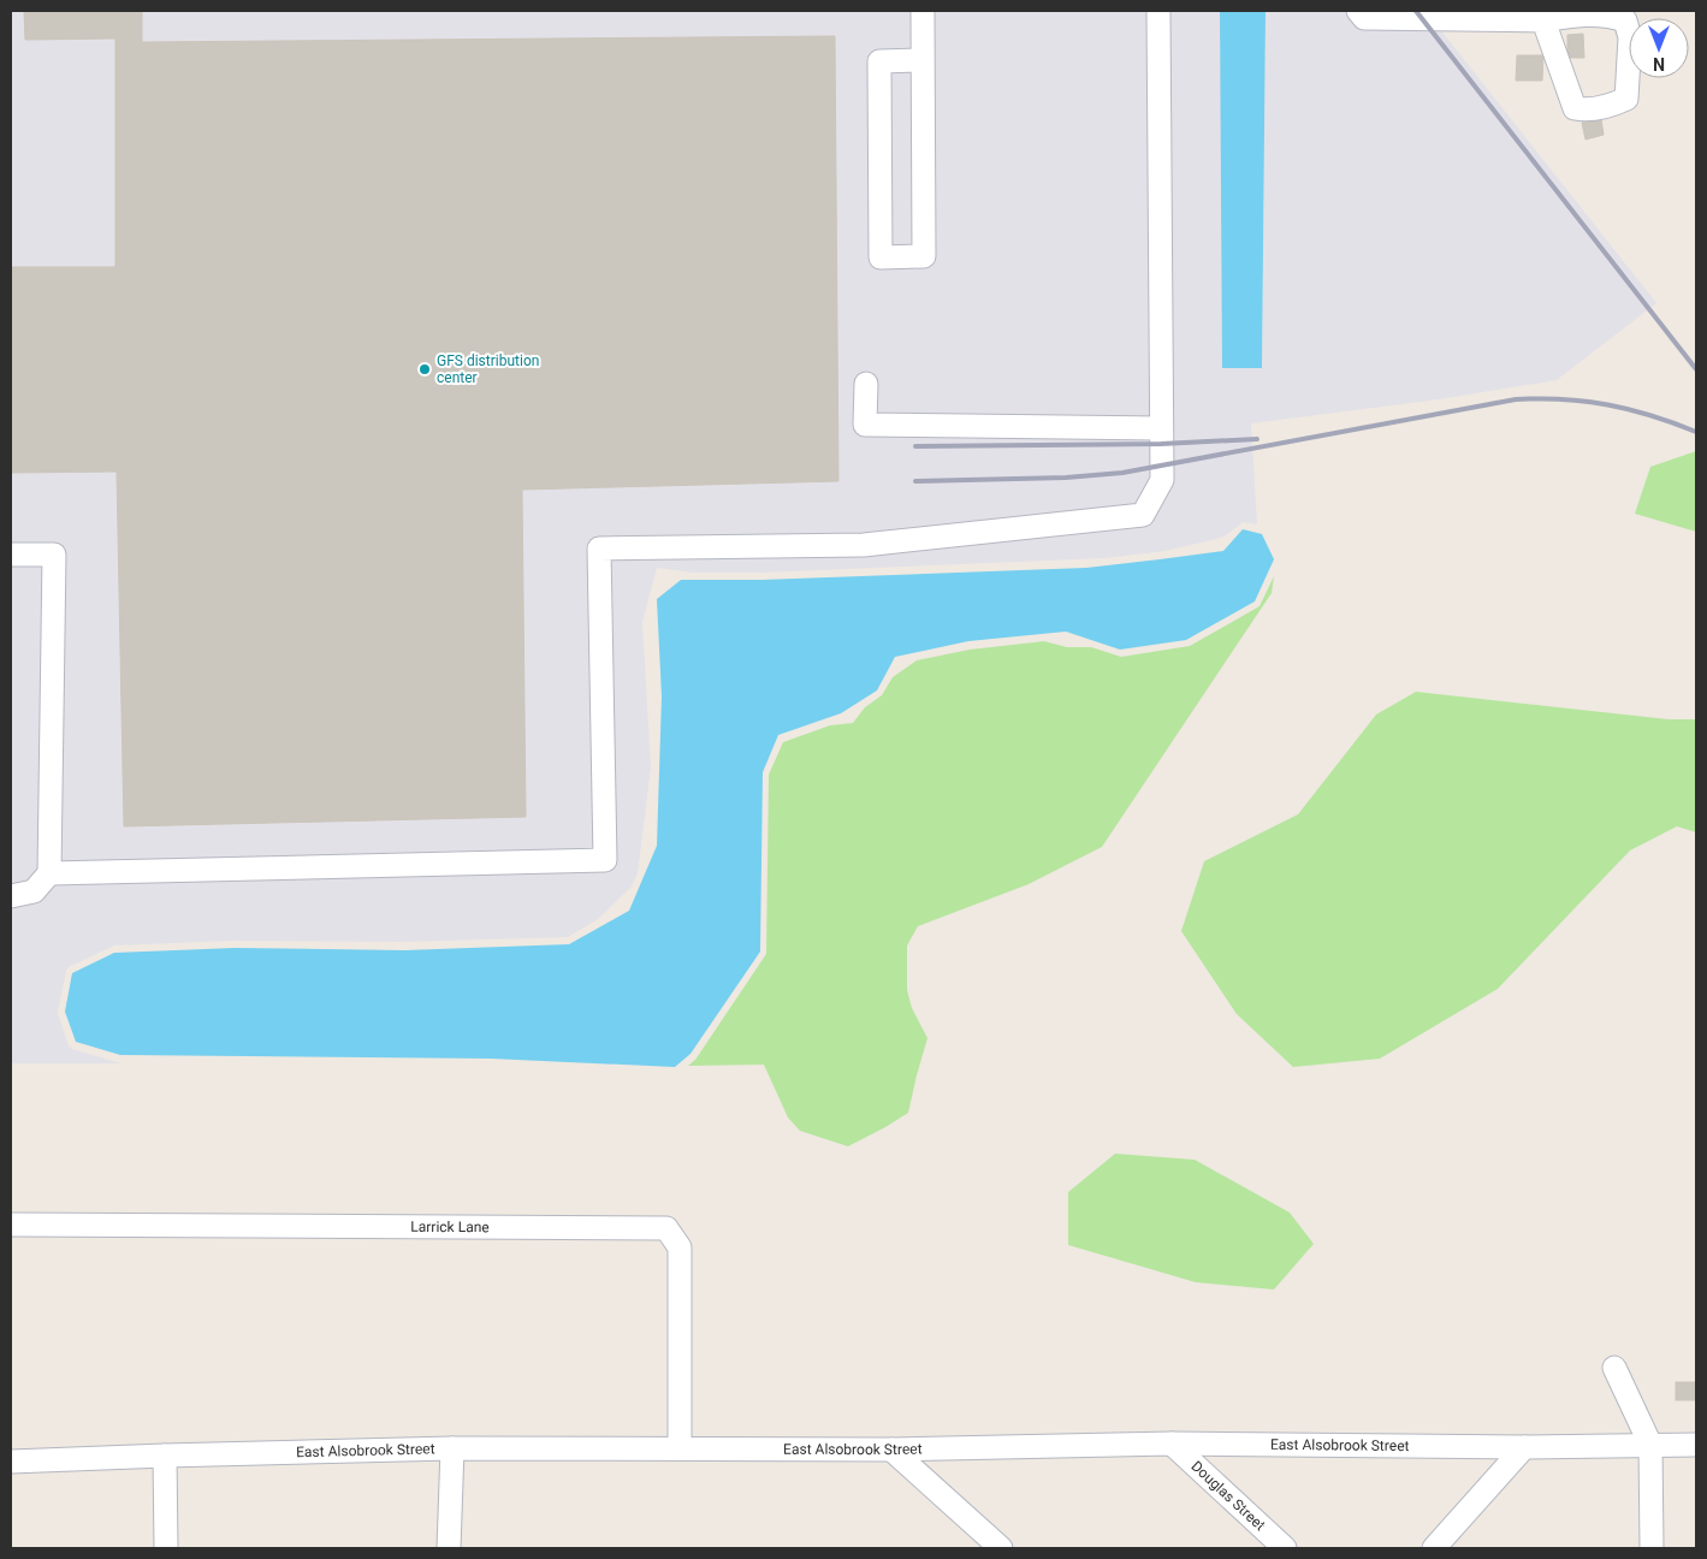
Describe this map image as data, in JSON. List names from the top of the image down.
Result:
{
  "streets": {
    "street": ["Larrick Lane", "East Alsobrook Street", "Douglas Street"]
  },
  "crossings": [
    ["Larrick Lane", "East Alsobrook Street"],
    ["East Alsobrook Street", "Douglas Street"]
  ],
  "places": ["GFS distribution center"],
  "north": "bottom"
}
